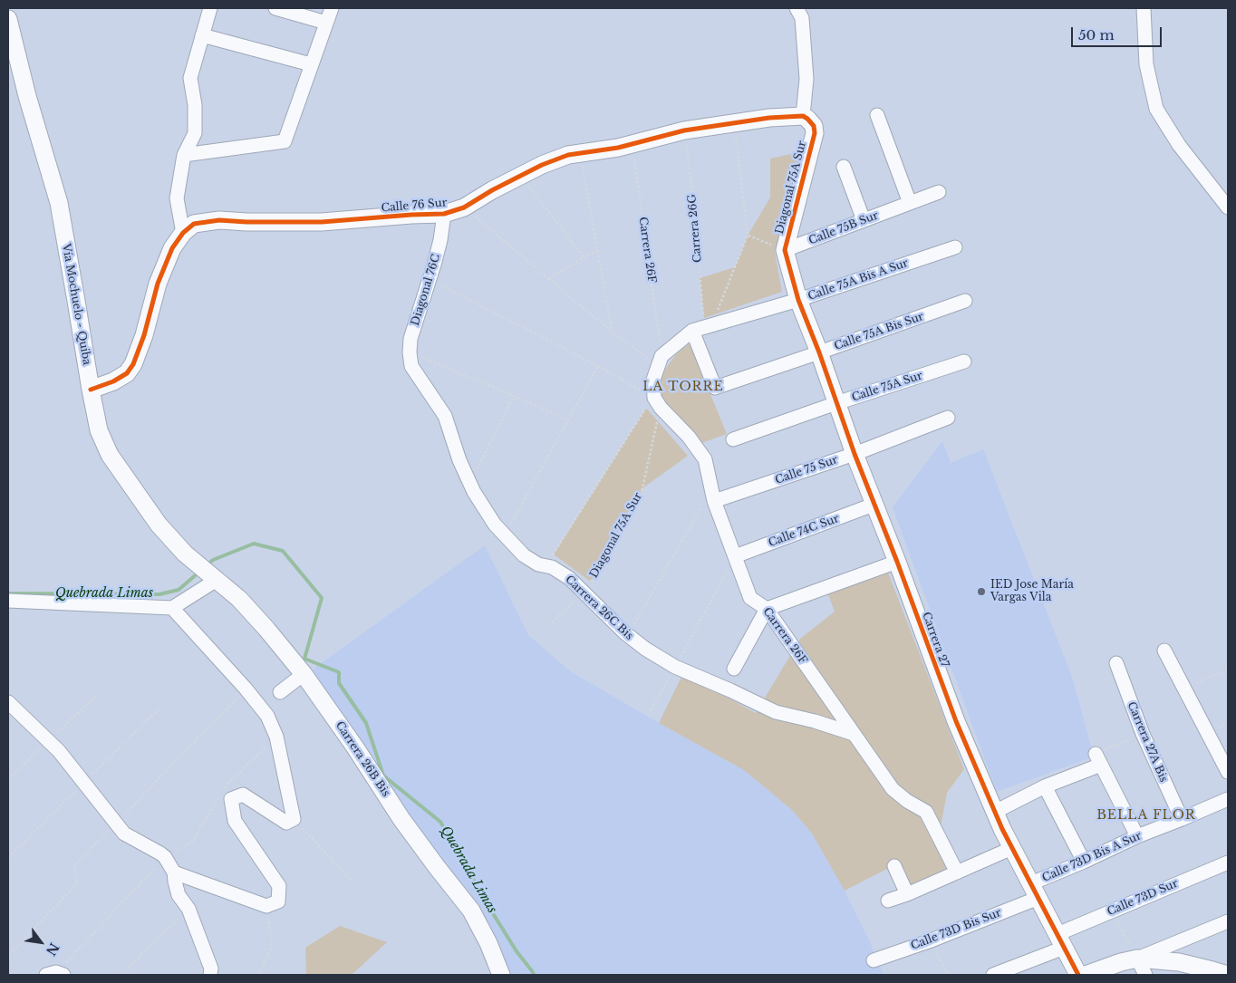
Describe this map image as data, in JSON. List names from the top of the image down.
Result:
{
  "streets": {
    "street": [
      "Diagonal 75A Sur",
      "Calle 76 Sur",
      "Calle 75B Sur",
      "Carrera 26F",
      "Calle 75A Bis A Sur",
      "Diagonal 76C",
      "Vía Mochuelo - Quiba",
      "Calle 75A Bis Sur",
      "Calle 75A Sur",
      "Calle 75 Sur",
      "Calle 74C Sur",
      "Carrera 26C Bis",
      "Carrera 27",
      "Carrera 27A Bis",
      "Carrera 26B Bis",
      "Calle 73D Bis A Sur",
      "Calle 73D Sur",
      "Calle 73D Bis Sur"
    ],
    "path": ["Carrera 26G"]
  },
  "crossings": [
    ["Diagonal 75A Sur", "Calle 76 Sur"],
    ["Diagonal 75A Sur", "Calle 75B Sur"],
    ["Diagonal 75A Sur", "Carrera 26F"],
    ["Diagonal 75A Sur", "Calle 75A Bis A Sur"],
    ["Diagonal 75A Sur", "Carrera 26C Bis"],
    ["Diagonal 75A Sur", "Carrera 27"],
    ["Calle 76 Sur", "Carrera 26G"],
    ["Calle 76 Sur", "Carrera 26F"],
    ["Calle 76 Sur", "Diagonal 76C"],
    ["Carrera 26G", "Calle 75A Bis A Sur"],
    ["Carrera 26G", "Calle 75A Bis Sur"],
    ["Carrera 26F", "Calle 75A Bis A Sur"],
    ["Carrera 26F", "Calle 75 Sur"],
    ["Carrera 26F", "Calle 74C Sur"],
    ["Carrera 26F", "Carrera 26C Bis"],
    ["Calle 75A Bis A Sur", "Calle 75A Bis Sur"],
    ["Calle 75A Bis A Sur", "Carrera 27"],
    ["Diagonal 76C", "Carrera 26C Bis"],
    ["Vía Mochuelo - Quiba", "Carrera 26B Bis"],
    ["Calle 75A Bis Sur", "Carrera 27"],
    ["Calle 75A Sur", "Carrera 27"],
    ["Calle 75 Sur", "Carrera 27"],
    ["Calle 74C Sur", "Carrera 27"],
    ["Carrera 27", "Calle 73D Bis A Sur"],
    ["Carrera 27", "Calle 73D Sur"],
    ["Carrera 27", "Calle 73D Bis Sur"],
    ["Carrera 27A Bis", "Calle 73D Bis A Sur"],
    ["Calle 73D Bis A Sur", "Calle 73D Bis Sur"]
  ],
  "districts": ["LA TORRE", "BELLA FLOR"],
  "water": ["Quebrada Limas"],
  "places": ["IED Jose María Vargas Vila"],
  "scale_bar": "50 m",
  "north": "bottom right"
}
